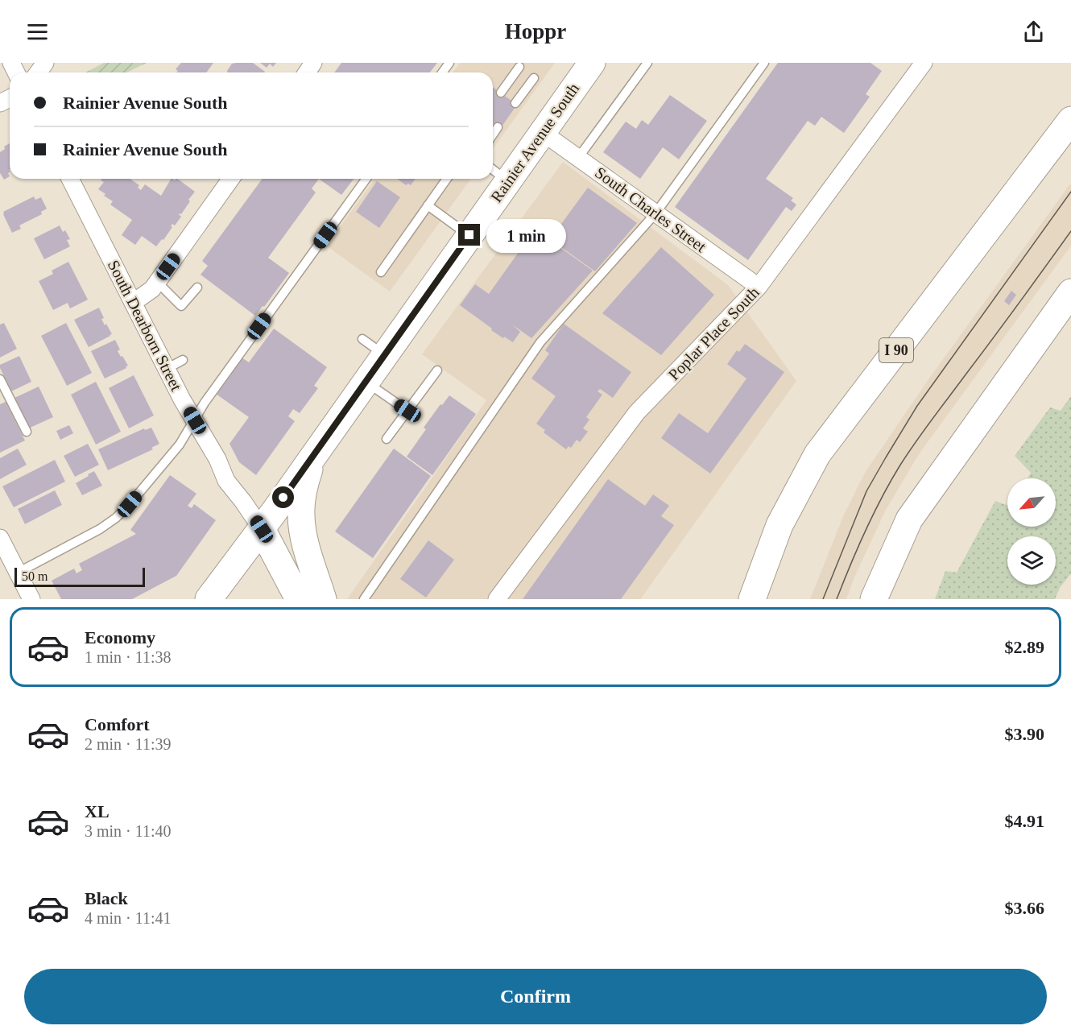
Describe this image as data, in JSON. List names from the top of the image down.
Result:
{
  "streets": {
    "main road": ["Rainier Avenue South", "South Dearborn Street", "I 90"],
    "street": ["South Charles Street", "Poplar Place South"]
  },
  "crossings": [
    ["Rainier Avenue South", "South Charles Street"],
    ["Rainier Avenue South", "South Dearborn Street"],
    ["South Charles Street", "Poplar Place South"]
  ],
  "scale_bar": "50 m",
  "north": "bottom left",
  "page": {
    "header": "Hoppr",
    "banner": ["Rainier Avenue South", "Rainier Avenue South"],
    "bubble": "1 min",
    "scale": "50 m",
    "list": [
      {
        "name": "Economy",
        "note": "1 min · 11:38",
        "value": "$2.89"
      },
      {
        "name": "Comfort",
        "note": "2 min · 11:39",
        "value": "$3.90"
      },
      {
        "name": "XL",
        "note": "3 min · 11:40",
        "value": "$4.91"
      },
      {
        "name": "Black",
        "note": "4 min · 11:41",
        "value": "$3.66"
      }
    ],
    "buttons": "Confirm"
  }
}
